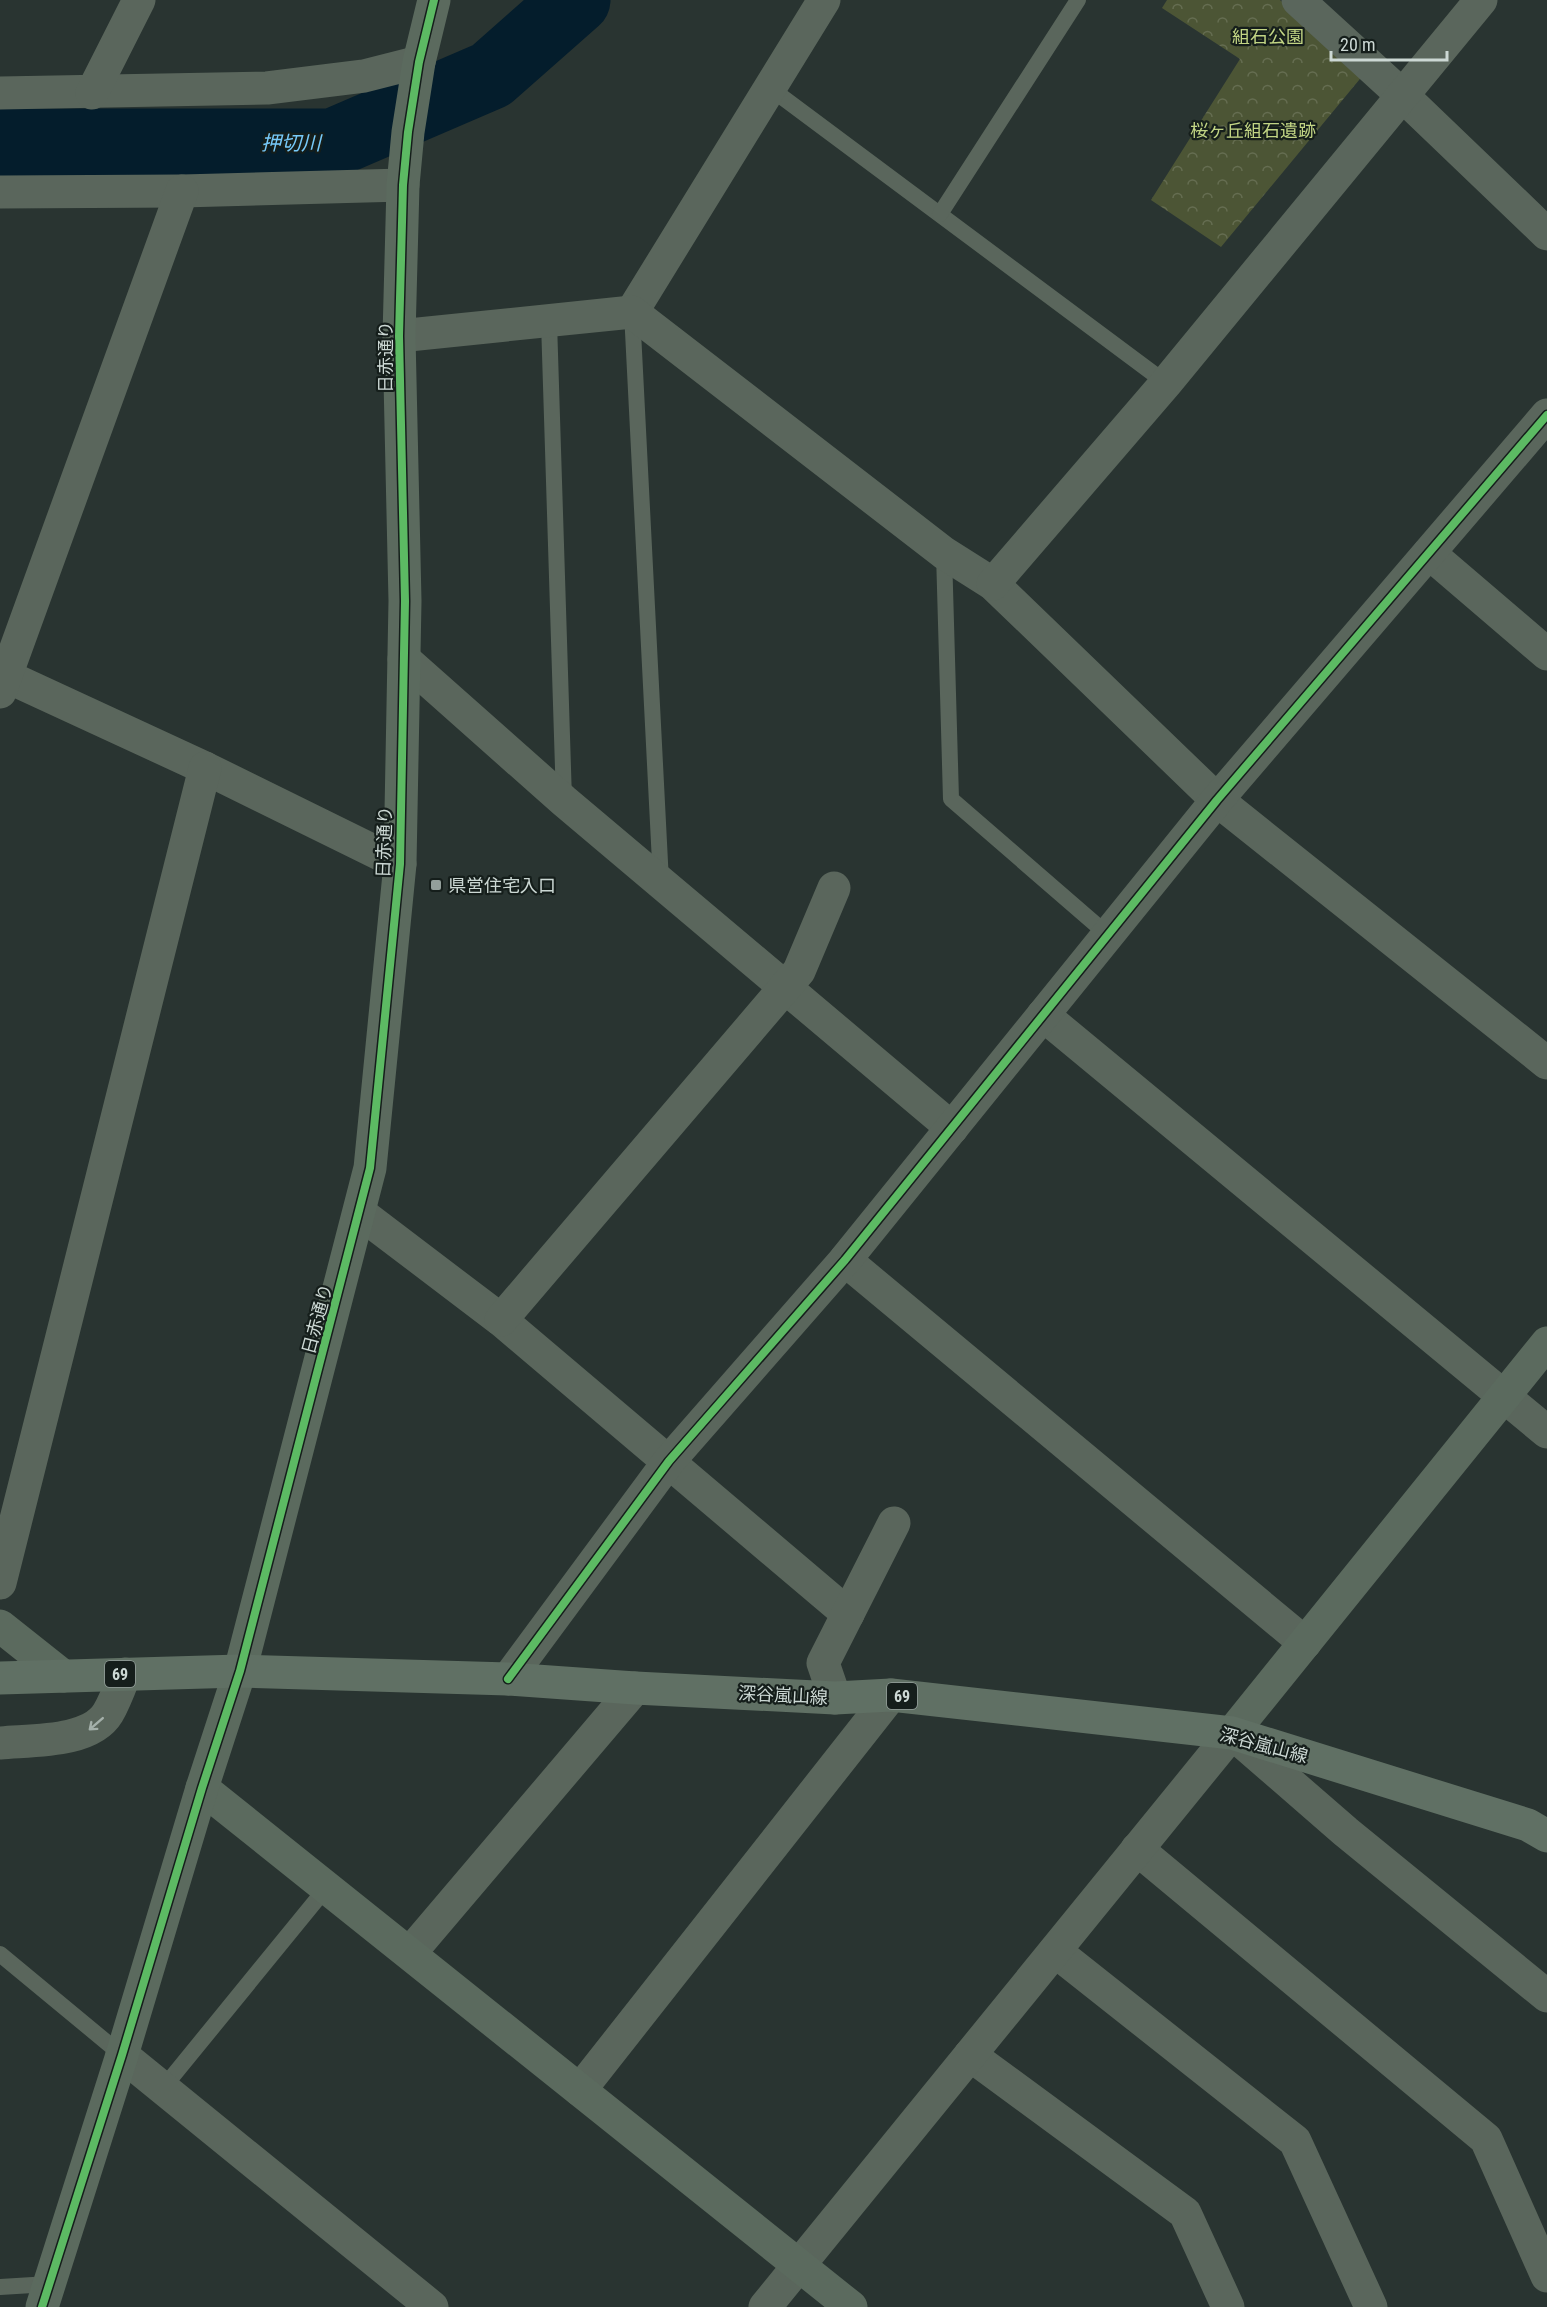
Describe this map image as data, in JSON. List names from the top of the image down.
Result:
{
  "streets": {
    "main road": ["69", "深谷嵐山線"],
    "street": ["日赤通り"]
  },
  "crossings": [
    ["日赤通り", "深谷嵐山線"]
  ],
  "water": ["押切川"],
  "parks": ["組石公園", "桜ヶ丘組石遺跡"],
  "places": {
    "transit": ["県営住宅入口"]
  },
  "scale_bar": "20 m"
}
